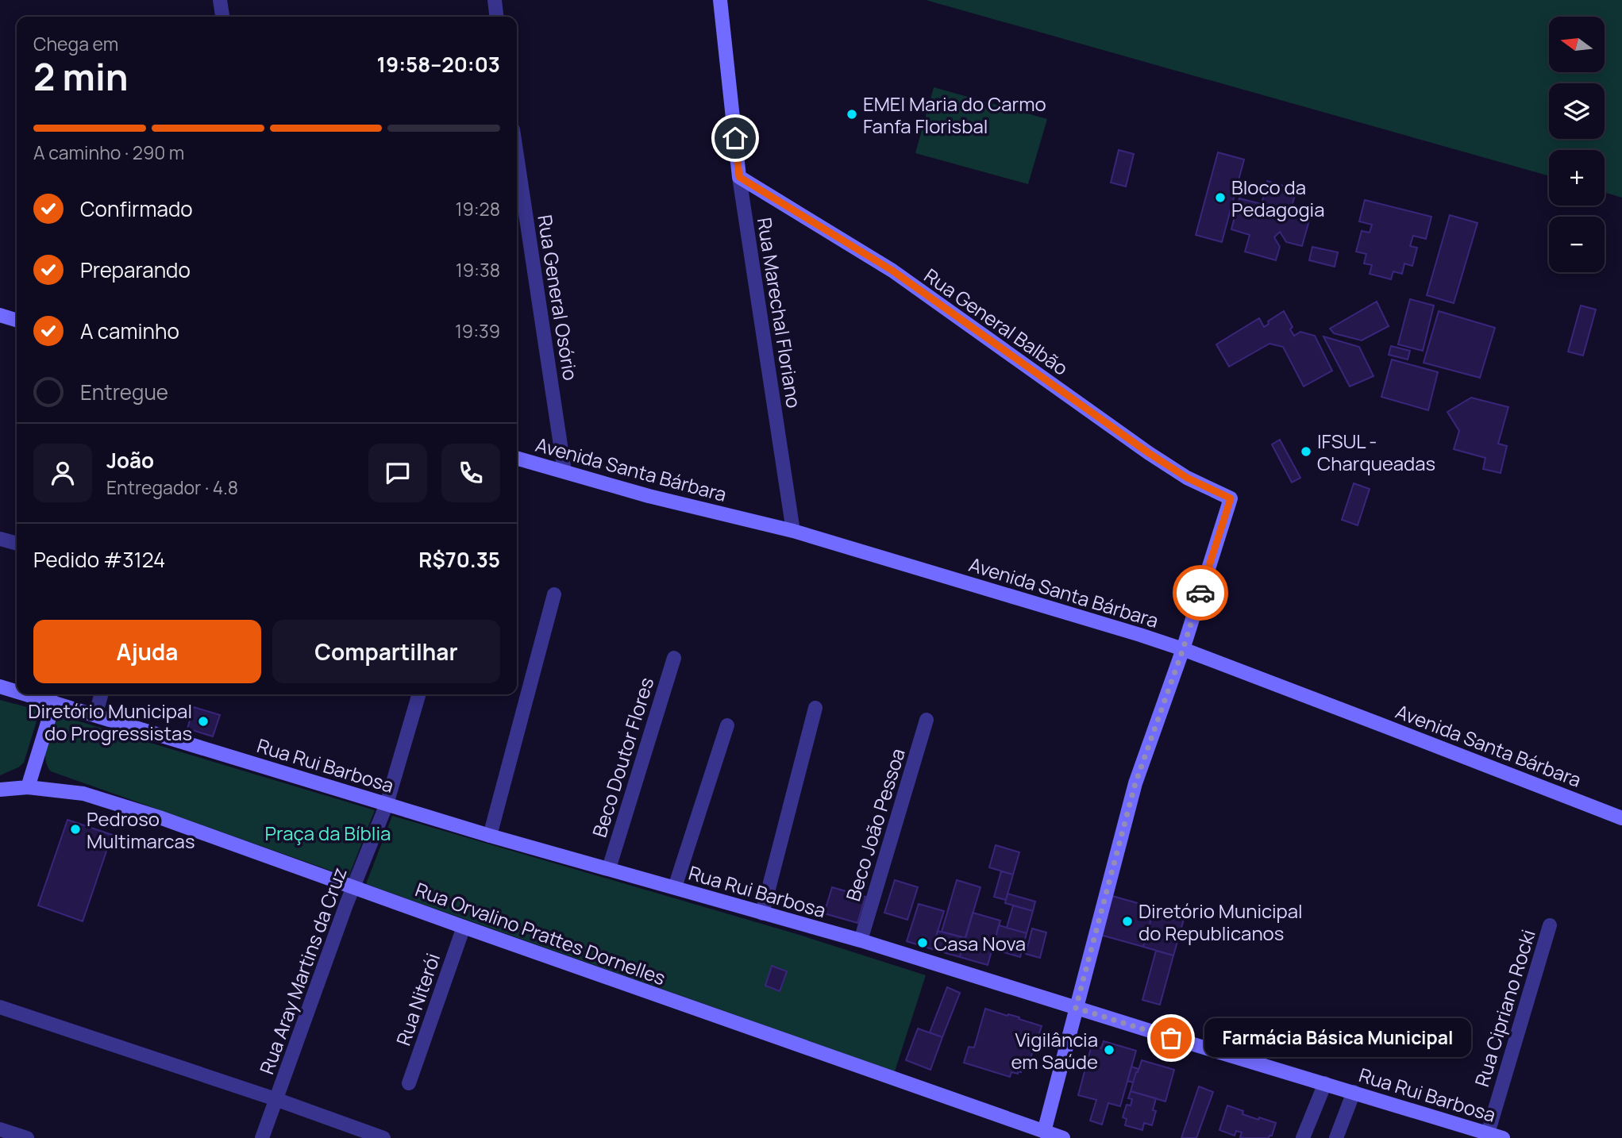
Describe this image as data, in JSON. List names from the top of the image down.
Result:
{
  "streets": {
    "street": [
      "Rua General Osório",
      "Rua Marechal Floriano",
      "Rua General Balbão",
      "Avenida Santa Bárbara",
      "Beco Doutor Flores",
      "Rua Rui Barbosa",
      "Beco João Pessoa",
      "Rua Orvalino Prattes Dornelles",
      "Rua Aray Martins da Cruz",
      "Rua Niterói",
      "Rua Cipriano Rocki"
    ]
  },
  "crossings": [
    ["Rua General Osório", "Avenida Santa Bárbara"],
    ["Rua Marechal Floriano", "Rua General Balbão"],
    ["Rua Marechal Floriano", "Avenida Santa Bárbara"],
    ["Rua General Balbão", "Avenida Santa Bárbara"],
    ["Beco Doutor Flores", "Rua Rui Barbosa"],
    ["Rua Rui Barbosa", "Beco João Pessoa"],
    ["Rua Rui Barbosa", "Rua Aray Martins da Cruz"],
    ["Rua Rui Barbosa", "Rua Cipriano Rocki"],
    ["Rua Orvalino Prattes Dornelles", "Rua Aray Martins da Cruz"],
    ["Rua Orvalino Prattes Dornelles", "Rua Niterói"]
  ],
  "parks": ["Praça da Bíblia"],
  "places": [
    "EMEI Maria do Carmo Fanfa Florisbal",
    "Bloco da Pedagogia",
    "IFSUL - Charqueadas",
    "Diretório Municipal do Progressistas",
    "Pedroso Multimarcas",
    "Diretório Municipal do Republicanos",
    "Casa Nova",
    "Farmácia Básica Municipal",
    "Vigilância em Saúde"
  ],
  "north": "left",
  "page": {
    "map_buttons": ["+", "−"],
    "heading": ["2 min", "Chega em", "19:58–20:03"],
    "panel": [
      "João",
      "Entregador · 4.8",
      "Pedido #3124",
      "R$70.35"
    ],
    "bar": "A caminho · 290 m",
    "list": [
      ["Confirmado", "19:28"],
      ["Preparando", "19:38"],
      ["A caminho", "19:39"],
      "Entregue"
    ],
    "buttons": ["Ajuda", "Compartilhar"],
    "bubble": "Farmácia Básica Municipal"
  }
}
